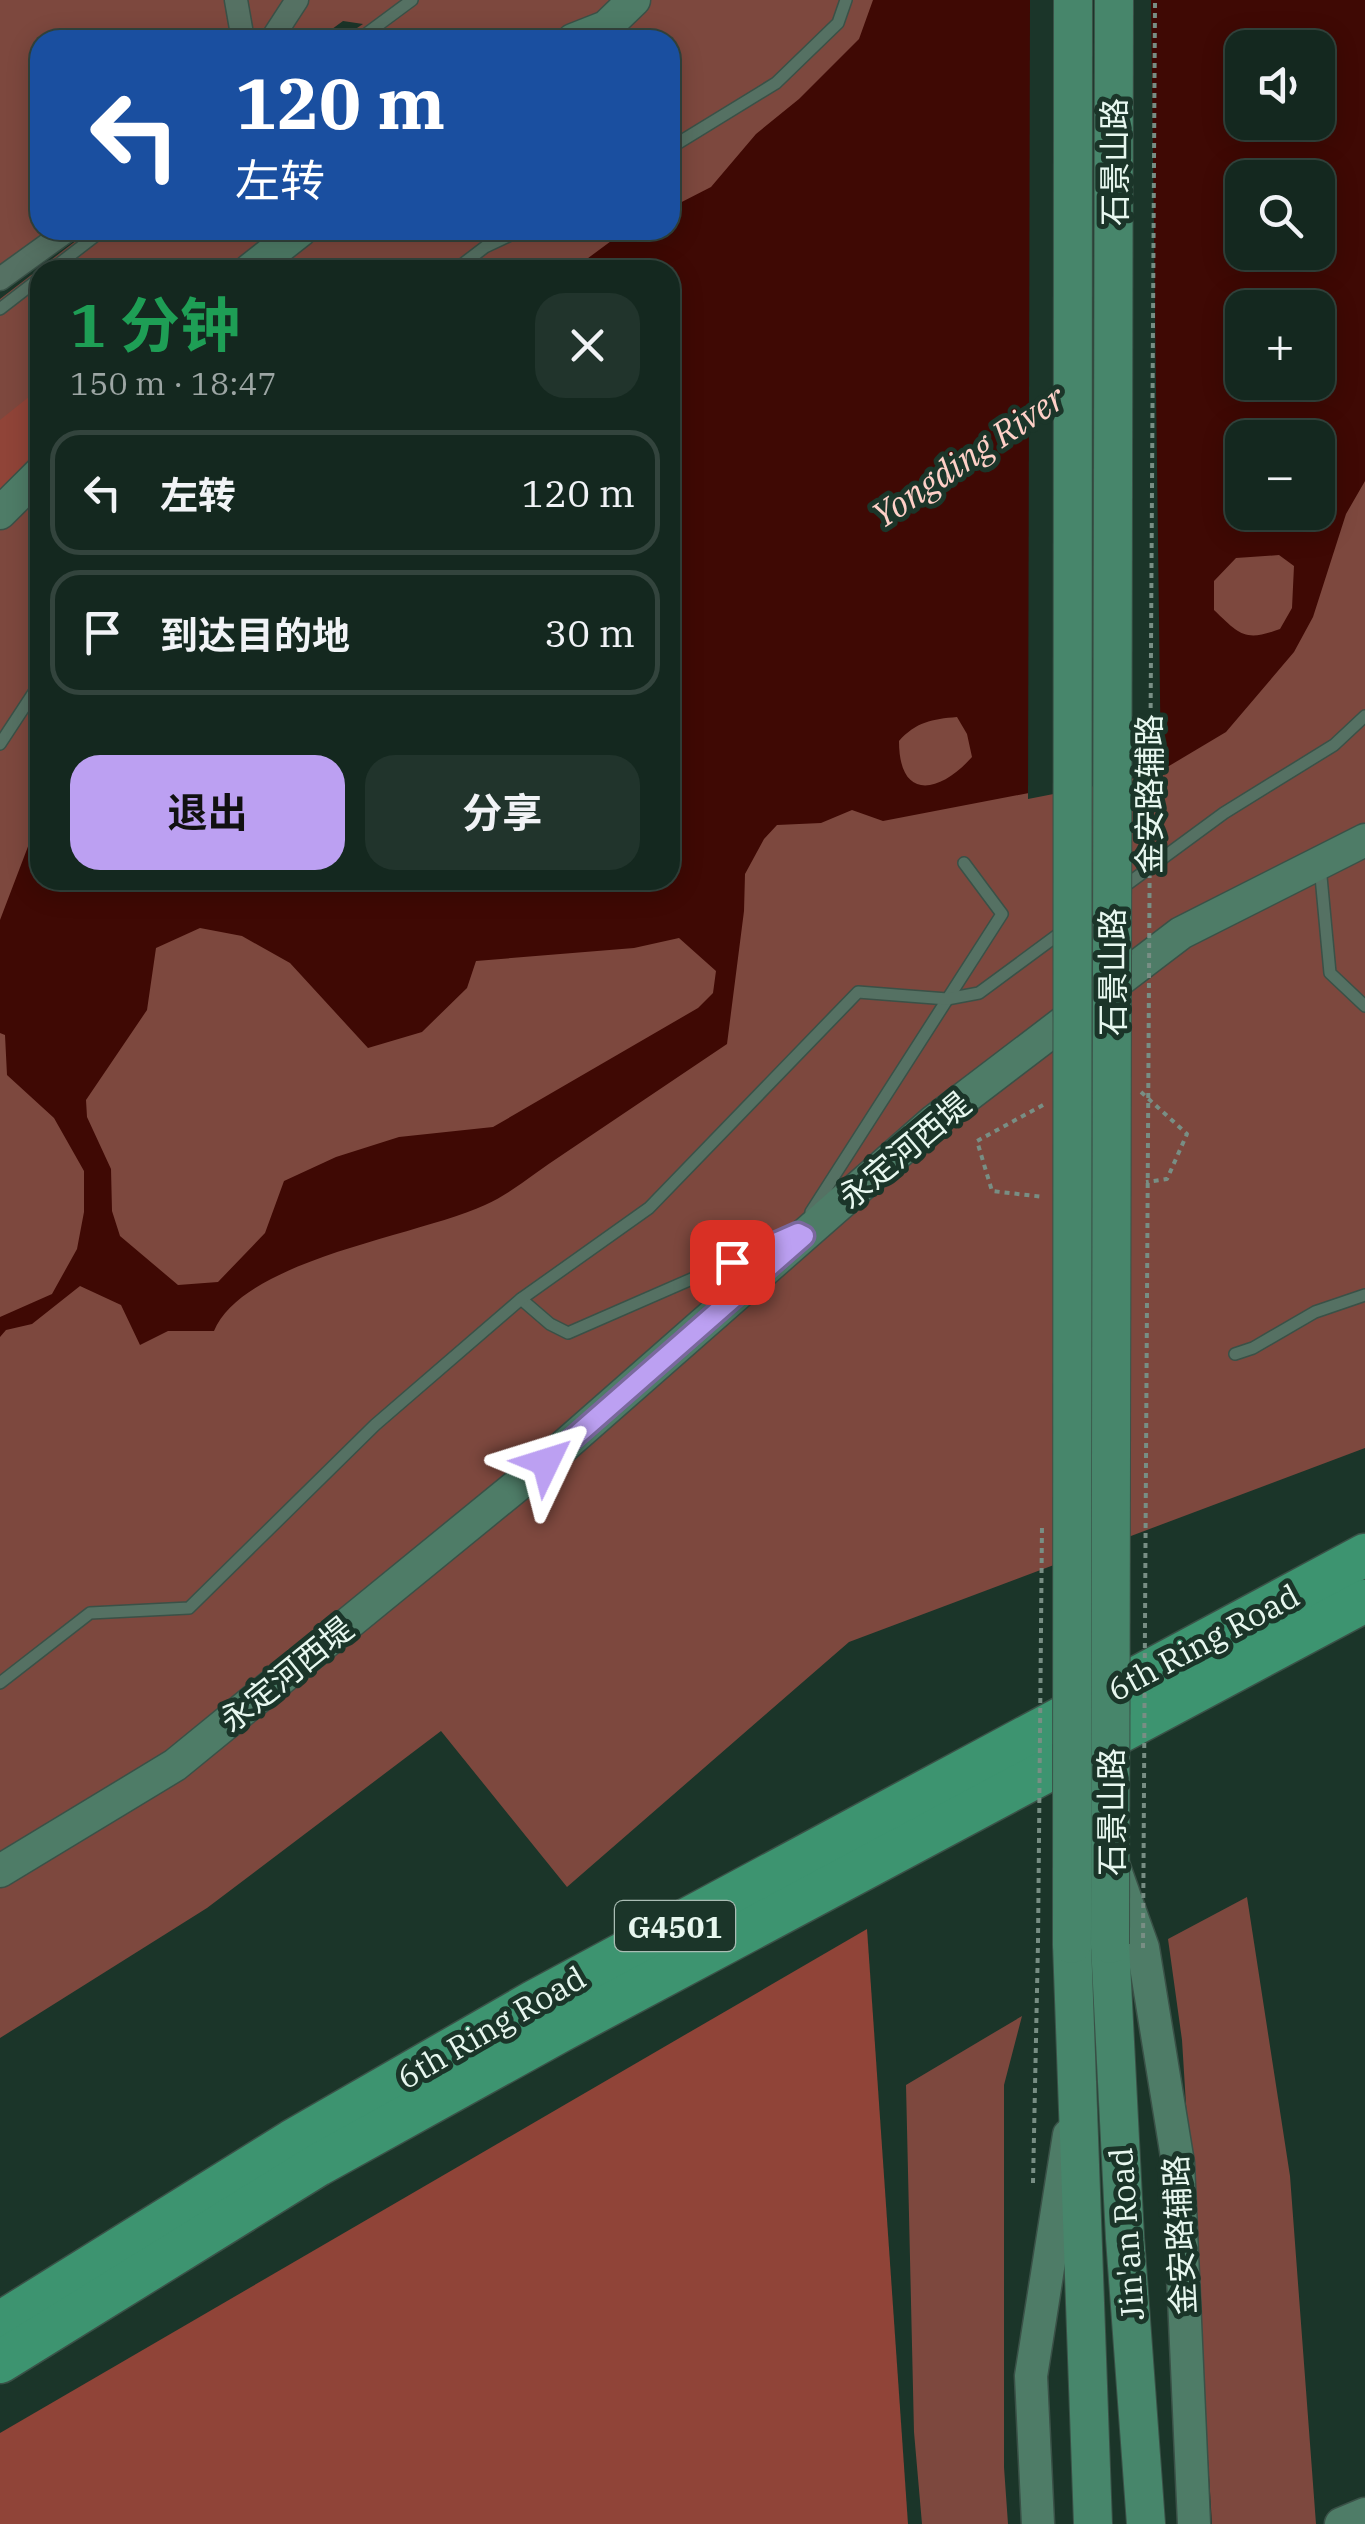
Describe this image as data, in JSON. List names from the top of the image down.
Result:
{
  "streets": {
    "highway": ["6th Ring Road", "G4501"],
    "main road": ["石景山路", "Jin'an Road"],
    "street": ["金安路辅路", "永定河西堤"]
  },
  "crossings": [
    ["石景山路", "金安路辅路"],
    ["石景山路", "Jin'an Road"],
    ["金安路辅路", "Jin'an Road"]
  ],
  "water": ["Yongding River"],
  "page": {
    "map_buttons": ["+", "−"],
    "turn": ["120 m", "左转"],
    "heading": ["1 分钟", "150 m · 18:47"],
    "list": [
      {
        "name": "左转",
        "value": "120 m"
      },
      {
        "name": "到达目的地",
        "value": "30 m"
      }
    ],
    "buttons": ["退出", "分享"]
  }
}
